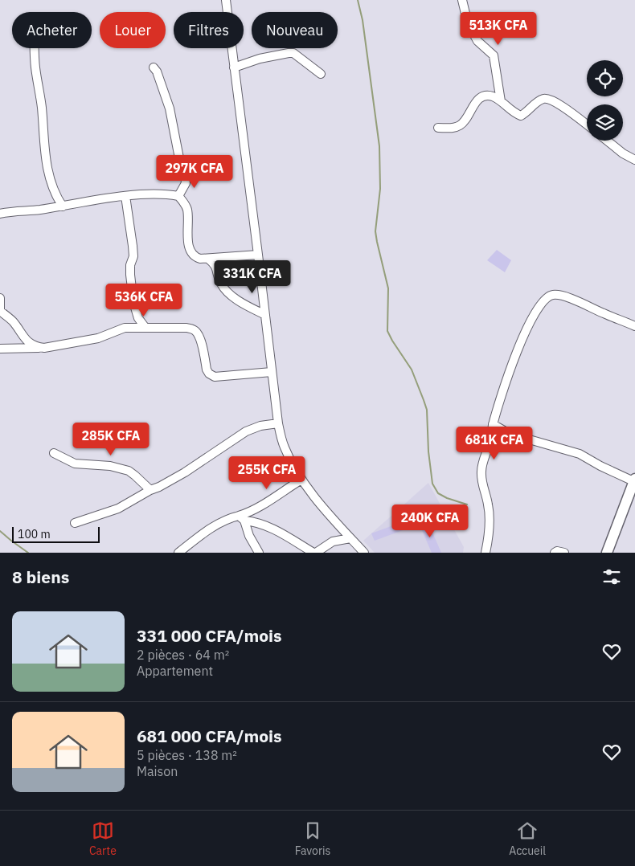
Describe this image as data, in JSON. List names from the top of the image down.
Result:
{
  "scale_bar": "100 m",
  "page": {
    "price": [
      "513K CFA",
      "297K CFA",
      "331K CFA",
      "536K CFA",
      "285K CFA",
      "681K CFA",
      "255K CFA",
      "240K CFA"
    ],
    "chip": [
      "Acheter",
      "Louer",
      "Filtres",
      "Nouveau"
    ],
    "scale": "100 m",
    "heading": "8 biens",
    "list": [
      {
        "name": "331 000 CFA/mois",
        "note": "2 pièces · 64 m² · Appartement"
      },
      {
        "name": "681 000 CFA/mois",
        "note": "5 pièces · 138 m² · Maison"
      }
    ],
    "tabs": ["Carte", "Favoris", "Accueil"]
  }
}
